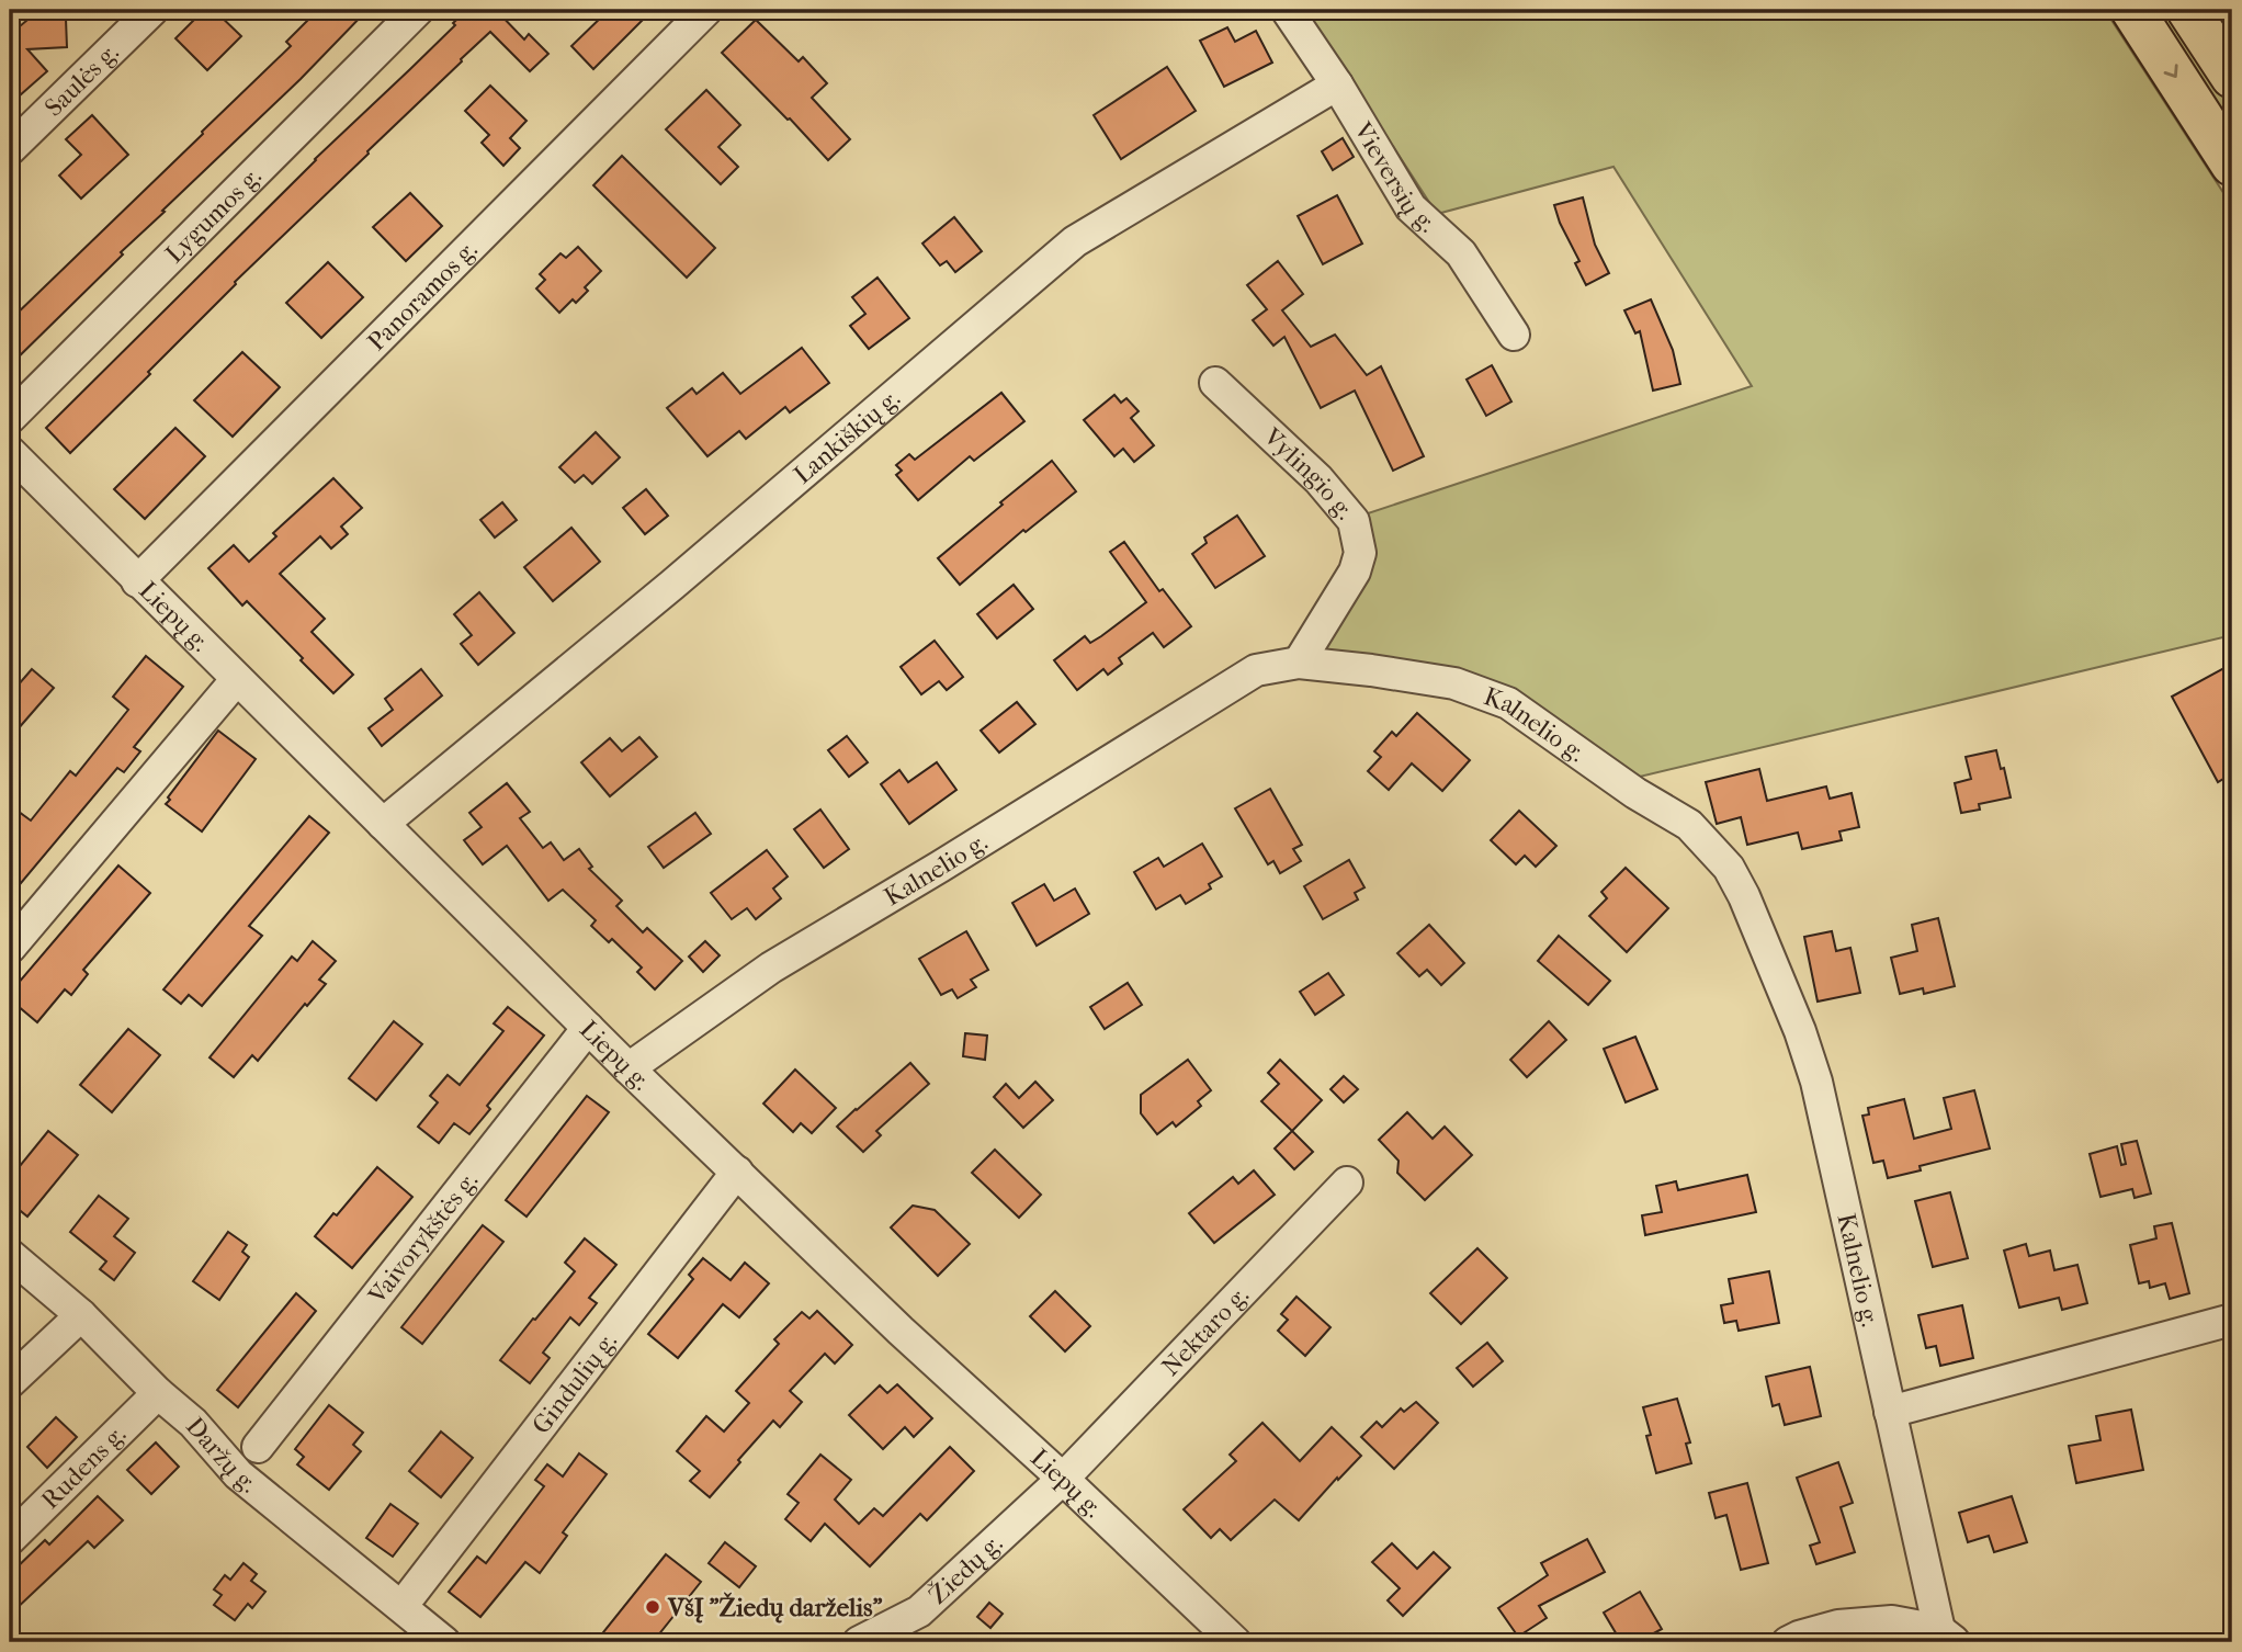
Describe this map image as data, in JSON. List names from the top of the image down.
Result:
{
  "streets": {
    "street": [
      "Saulės g.",
      "Vieversių g.",
      "Lygumos g.",
      "Panoramos g.",
      "Lankiškių g.",
      "Vylingio g.",
      "Liepų g.",
      "Kalnelio g.",
      "Vaivorykštės g.",
      "Nektaro g.",
      "Gindulių g.",
      "Daržų g.",
      "Rudens g.",
      "Žiedų g."
    ]
  },
  "crossings": [
    ["Vieversių g.", "Lankiškių g."],
    ["Panoramos g.", "Liepų g."],
    ["Lankiškių g.", "Liepų g."],
    ["Vylingio g.", "Kalnelio g."],
    ["Liepų g.", "Kalnelio g."],
    ["Liepų g.", "Vaivorykštės g."],
    ["Liepų g.", "Nektaro g."],
    ["Liepų g.", "Gindulių g."],
    ["Liepų g.", "Žiedų g."],
    ["Nektaro g.", "Žiedų g."],
    ["Daržų g.", "Rudens g."]
  ],
  "places": ["VšĮ \"Žiedų darželis\""]
}
